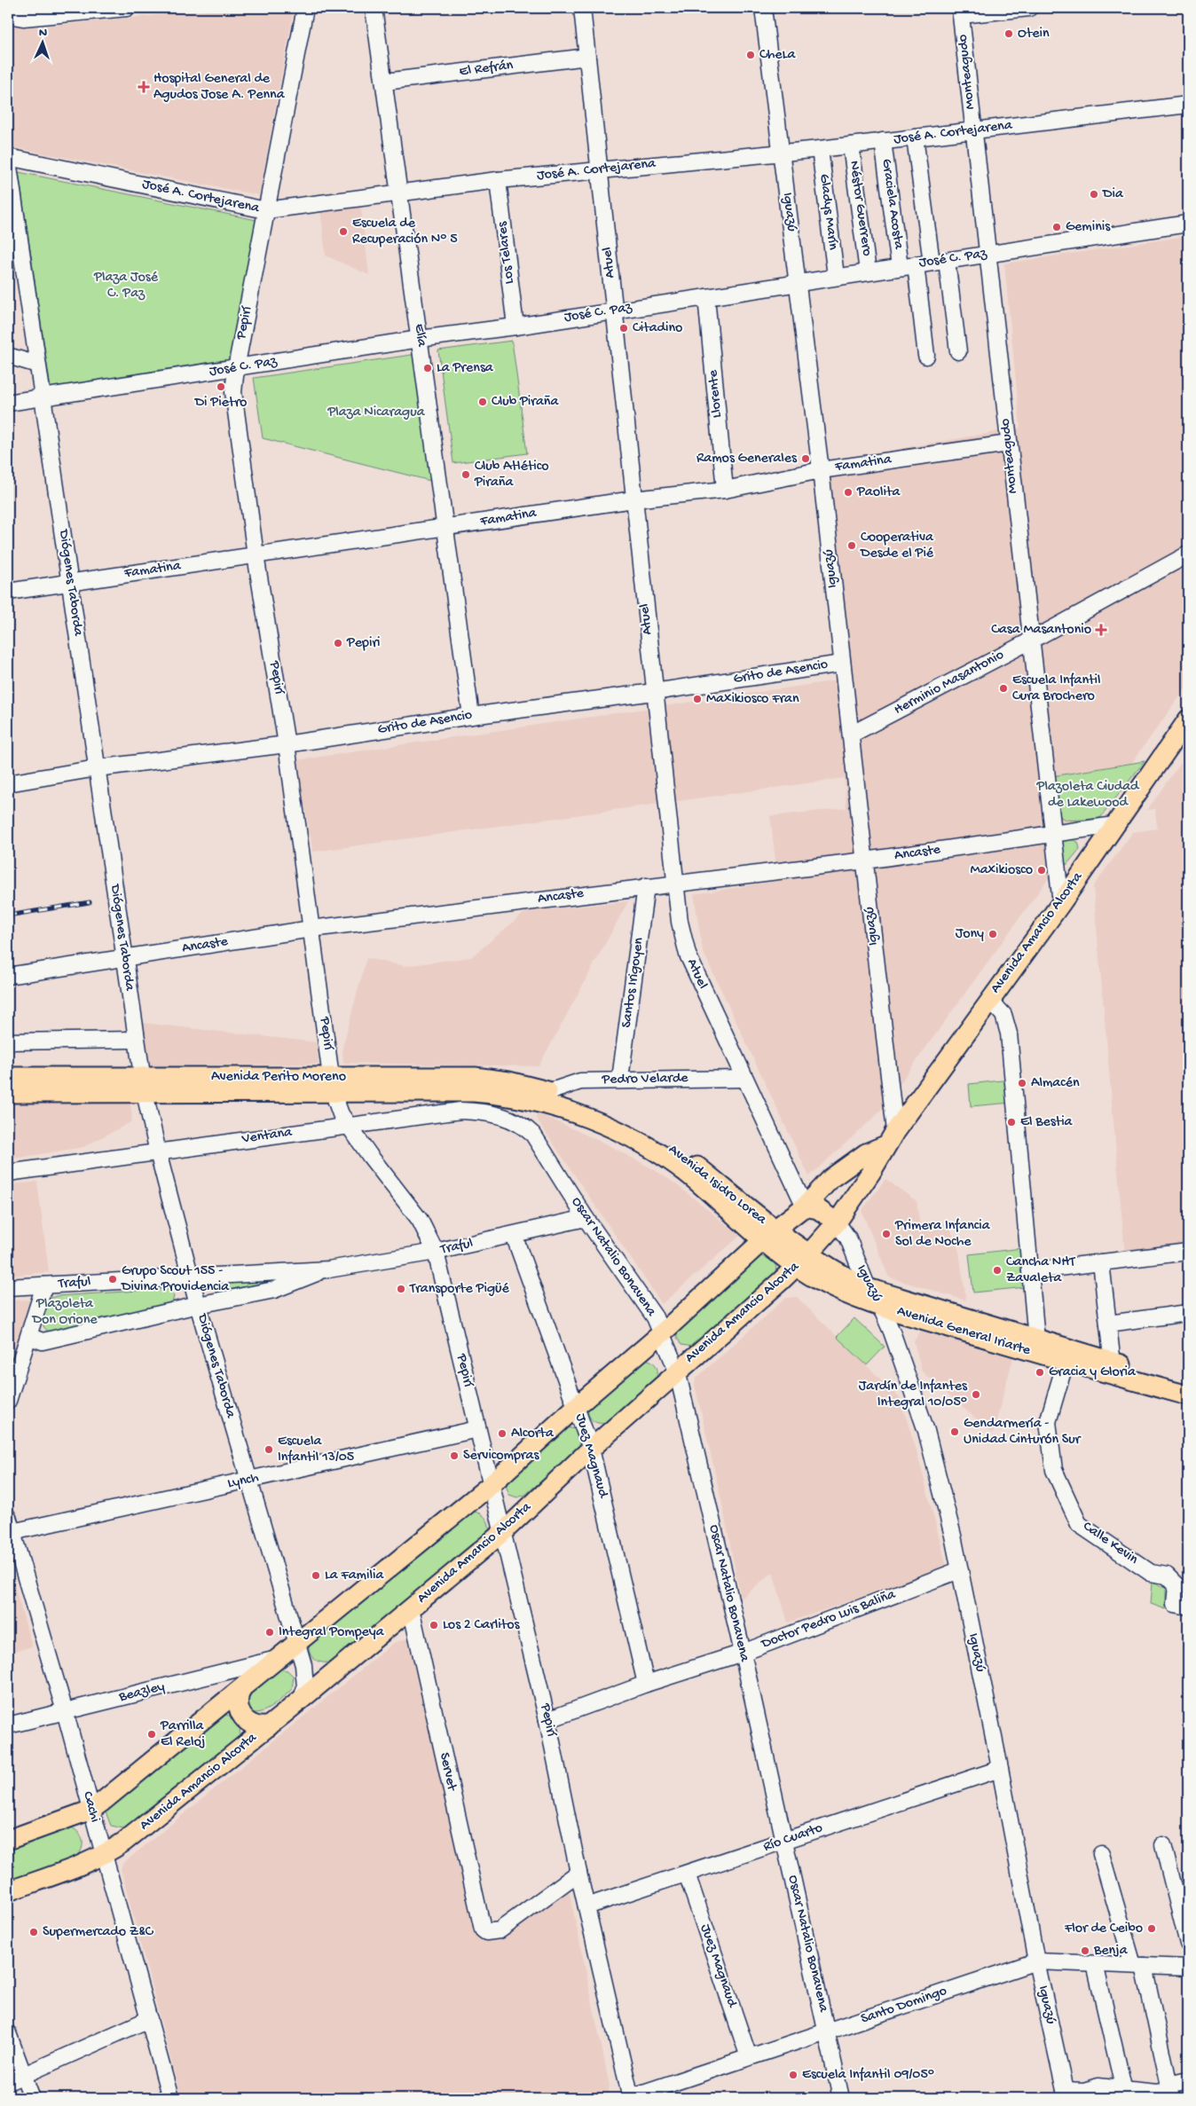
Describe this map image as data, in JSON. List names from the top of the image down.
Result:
{
  "streets": {
    "main road": [
      "Avenida Amancio Alcorta",
      "Avenida Perito Moreno",
      "Avenida Isidro Lorea",
      "Avenida General Iriarte"
    ],
    "street": [
      "El Refrán",
      "Monteagudo",
      "José A. Cortejarena",
      "Graciela Acosta",
      "Néstor Guerrero",
      "Iguazú",
      "Gladys Marín",
      "Los Telares",
      "José C. Paz",
      "Atuel",
      "Pepirí",
      "Elía",
      "Llorente",
      "Famatina",
      "Diógenes Taborda",
      "Grito de Asencio",
      "Herminio Masantonio",
      "Ancaste",
      "Santos Irigoyen",
      "Pedro Velarde",
      "Ventana",
      "Traful",
      "Oscar Natalio Bonavena",
      "Juez Magnaud",
      "Lynch",
      "Calle Kevin",
      "Doctor Pedro Luis Baliña",
      "Beazley",
      "Servet",
      "Cachi",
      "Río Cuarto",
      "Santo Domingo"
    ]
  },
  "crossings": [
    ["El Refrán", "Atuel"],
    ["El Refrán", "Elía"],
    ["Monteagudo", "José A. Cortejarena"],
    ["Monteagudo", "José C. Paz"],
    ["Monteagudo", "Famatina"],
    ["Monteagudo", "Herminio Masantonio"],
    ["Monteagudo", "Ancaste"],
    ["Monteagudo", "Avenida Amancio Alcorta"],
    ["José A. Cortejarena", "Graciela Acosta"],
    ["José A. Cortejarena", "Néstor Guerrero"],
    ["José A. Cortejarena", "Iguazú"],
    ["José A. Cortejarena", "Gladys Marín"],
    ["José A. Cortejarena", "Los Telares"],
    ["José A. Cortejarena", "Atuel"],
    ["José A. Cortejarena", "Pepirí"],
    ["José A. Cortejarena", "Elía"],
    ["Graciela Acosta", "José C. Paz"],
    ["Néstor Guerrero", "José C. Paz"],
    ["Iguazú", "José C. Paz"],
    ["Iguazú", "Famatina"],
    ["Iguazú", "Grito de Asencio"],
    ["Iguazú", "Herminio Masantonio"],
    ["Iguazú", "Ancaste"],
    ["Iguazú", "Avenida Amancio Alcorta"],
    ["Iguazú", "Avenida General Iriarte"],
    ["Iguazú", "Doctor Pedro Luis Baliña"],
    ["Iguazú", "Río Cuarto"],
    ["Iguazú", "Santo Domingo"],
    ["Gladys Marín", "José C. Paz"],
    ["Los Telares", "José C. Paz"],
    ["José C. Paz", "Atuel"],
    ["José C. Paz", "Pepirí"],
    ["José C. Paz", "Elía"],
    ["José C. Paz", "Llorente"],
    ["José C. Paz", "Diógenes Taborda"],
    ["Atuel", "Famatina"],
    ["Atuel", "Grito de Asencio"],
    ["Atuel", "Ancaste"],
    ["Atuel", "Pedro Velarde"],
    ["Pepirí", "Famatina"],
    ["Pepirí", "Grito de Asencio"],
    ["Pepirí", "Ancaste"],
    ["Pepirí", "Avenida Amancio Alcorta"],
    ["Pepirí", "Avenida Perito Moreno"],
    ["Pepirí", "Ventana"],
    ["Pepirí", "Traful"],
    ["Pepirí", "Lynch"],
    ["Pepirí", "Doctor Pedro Luis Baliña"],
    ["Pepirí", "Servet"],
    ["Pepirí", "Río Cuarto"],
    ["Pepirí", "Santo Domingo"],
    ["Elía", "Famatina"],
    ["Elía", "Grito de Asencio"],
    ["Llorente", "Famatina"],
    ["Famatina", "Diógenes Taborda"],
    ["Diógenes Taborda", "Grito de Asencio"],
    ["Diógenes Taborda", "Ancaste"],
    ["Diógenes Taborda", "Avenida Amancio Alcorta"],
    ["Diógenes Taborda", "Avenida Perito Moreno"],
    ["Diógenes Taborda", "Ventana"],
    ["Diógenes Taborda", "Traful"],
    ["Diógenes Taborda", "Lynch"],
    ["Ancaste", "Avenida Amancio Alcorta"],
    ["Ancaste", "Santos Irigoyen"],
    ["Avenida Amancio Alcorta", "Avenida Isidro Lorea"],
    ["Avenida Amancio Alcorta", "Oscar Natalio Bonavena"],
    ["Avenida Amancio Alcorta", "Avenida General Iriarte"],
    ["Avenida Amancio Alcorta", "Juez Magnaud"],
    ["Avenida Amancio Alcorta", "Servet"],
    ["Avenida Amancio Alcorta", "Cachi"],
    ["Santos Irigoyen", "Pedro Velarde"],
    ["Avenida Perito Moreno", "Pedro Velarde"],
    ["Avenida Perito Moreno", "Avenida Isidro Lorea"],
    ["Pedro Velarde", "Avenida Isidro Lorea"],
    ["Ventana", "Oscar Natalio Bonavena"],
    ["Avenida Isidro Lorea", "Avenida General Iriarte"],
    ["Traful", "Oscar Natalio Bonavena"],
    ["Traful", "Juez Magnaud"],
    ["Oscar Natalio Bonavena", "Doctor Pedro Luis Baliña"],
    ["Oscar Natalio Bonavena", "Río Cuarto"],
    ["Oscar Natalio Bonavena", "Santo Domingo"],
    ["Avenida General Iriarte", "Calle Kevin"],
    ["Juez Magnaud", "Doctor Pedro Luis Baliña"],
    ["Juez Magnaud", "Río Cuarto"],
    ["Juez Magnaud", "Santo Domingo"],
    ["Lynch", "Cachi"],
    ["Beazley", "Cachi"]
  ],
  "parks": [
    "Plaza José C. Paz",
    "Plaza Nicaragua",
    "Plazoleta Ciudad de Lakewood",
    "Plazoleta Don Orione"
  ],
  "places": {
    "other": [
      "Otein",
      "CheLa",
      "Dia",
      "Geminis",
      "Escuela de Recuperación N° 5",
      "Citadino",
      "La Prensa",
      "Di Pietro",
      "Club Piraña",
      "Ramos Generales",
      "Club Atlético Piraña",
      "Paolita",
      "Cooperativa Desde el Pié",
      "Pepiri",
      "Escuela Infantil Cura Brochero",
      "Maxikiosco Fran",
      "Maxikiosco",
      "Jony",
      "Almacén",
      "El Bestia",
      "Primera Infancia Sol de Noche",
      "Cancha NHT Zavaleta",
      "Grupo Scout 155 - Divina Providencia",
      "Transporte Pigüé",
      "Gracia y Gloria",
      "Jardín de Infantes Integral 10/05°",
      "Gendarmería - Unidad Cinturón Sur",
      "Alcorta",
      "Escuela Infantil 13/05",
      "Servicompras",
      "La Familia",
      "Los 2 Carlitos",
      "Integral Pompeya",
      "Parrilla El Reloj",
      "Flor de Ceibo",
      "Supermercado Z&C",
      "Benja",
      "Escuela Infantil 09/05°"
    ],
    "health": ["Hospital General de Agudos Jose A. Penna", "Casa Masantonio"]
  },
  "north": "top"
}
